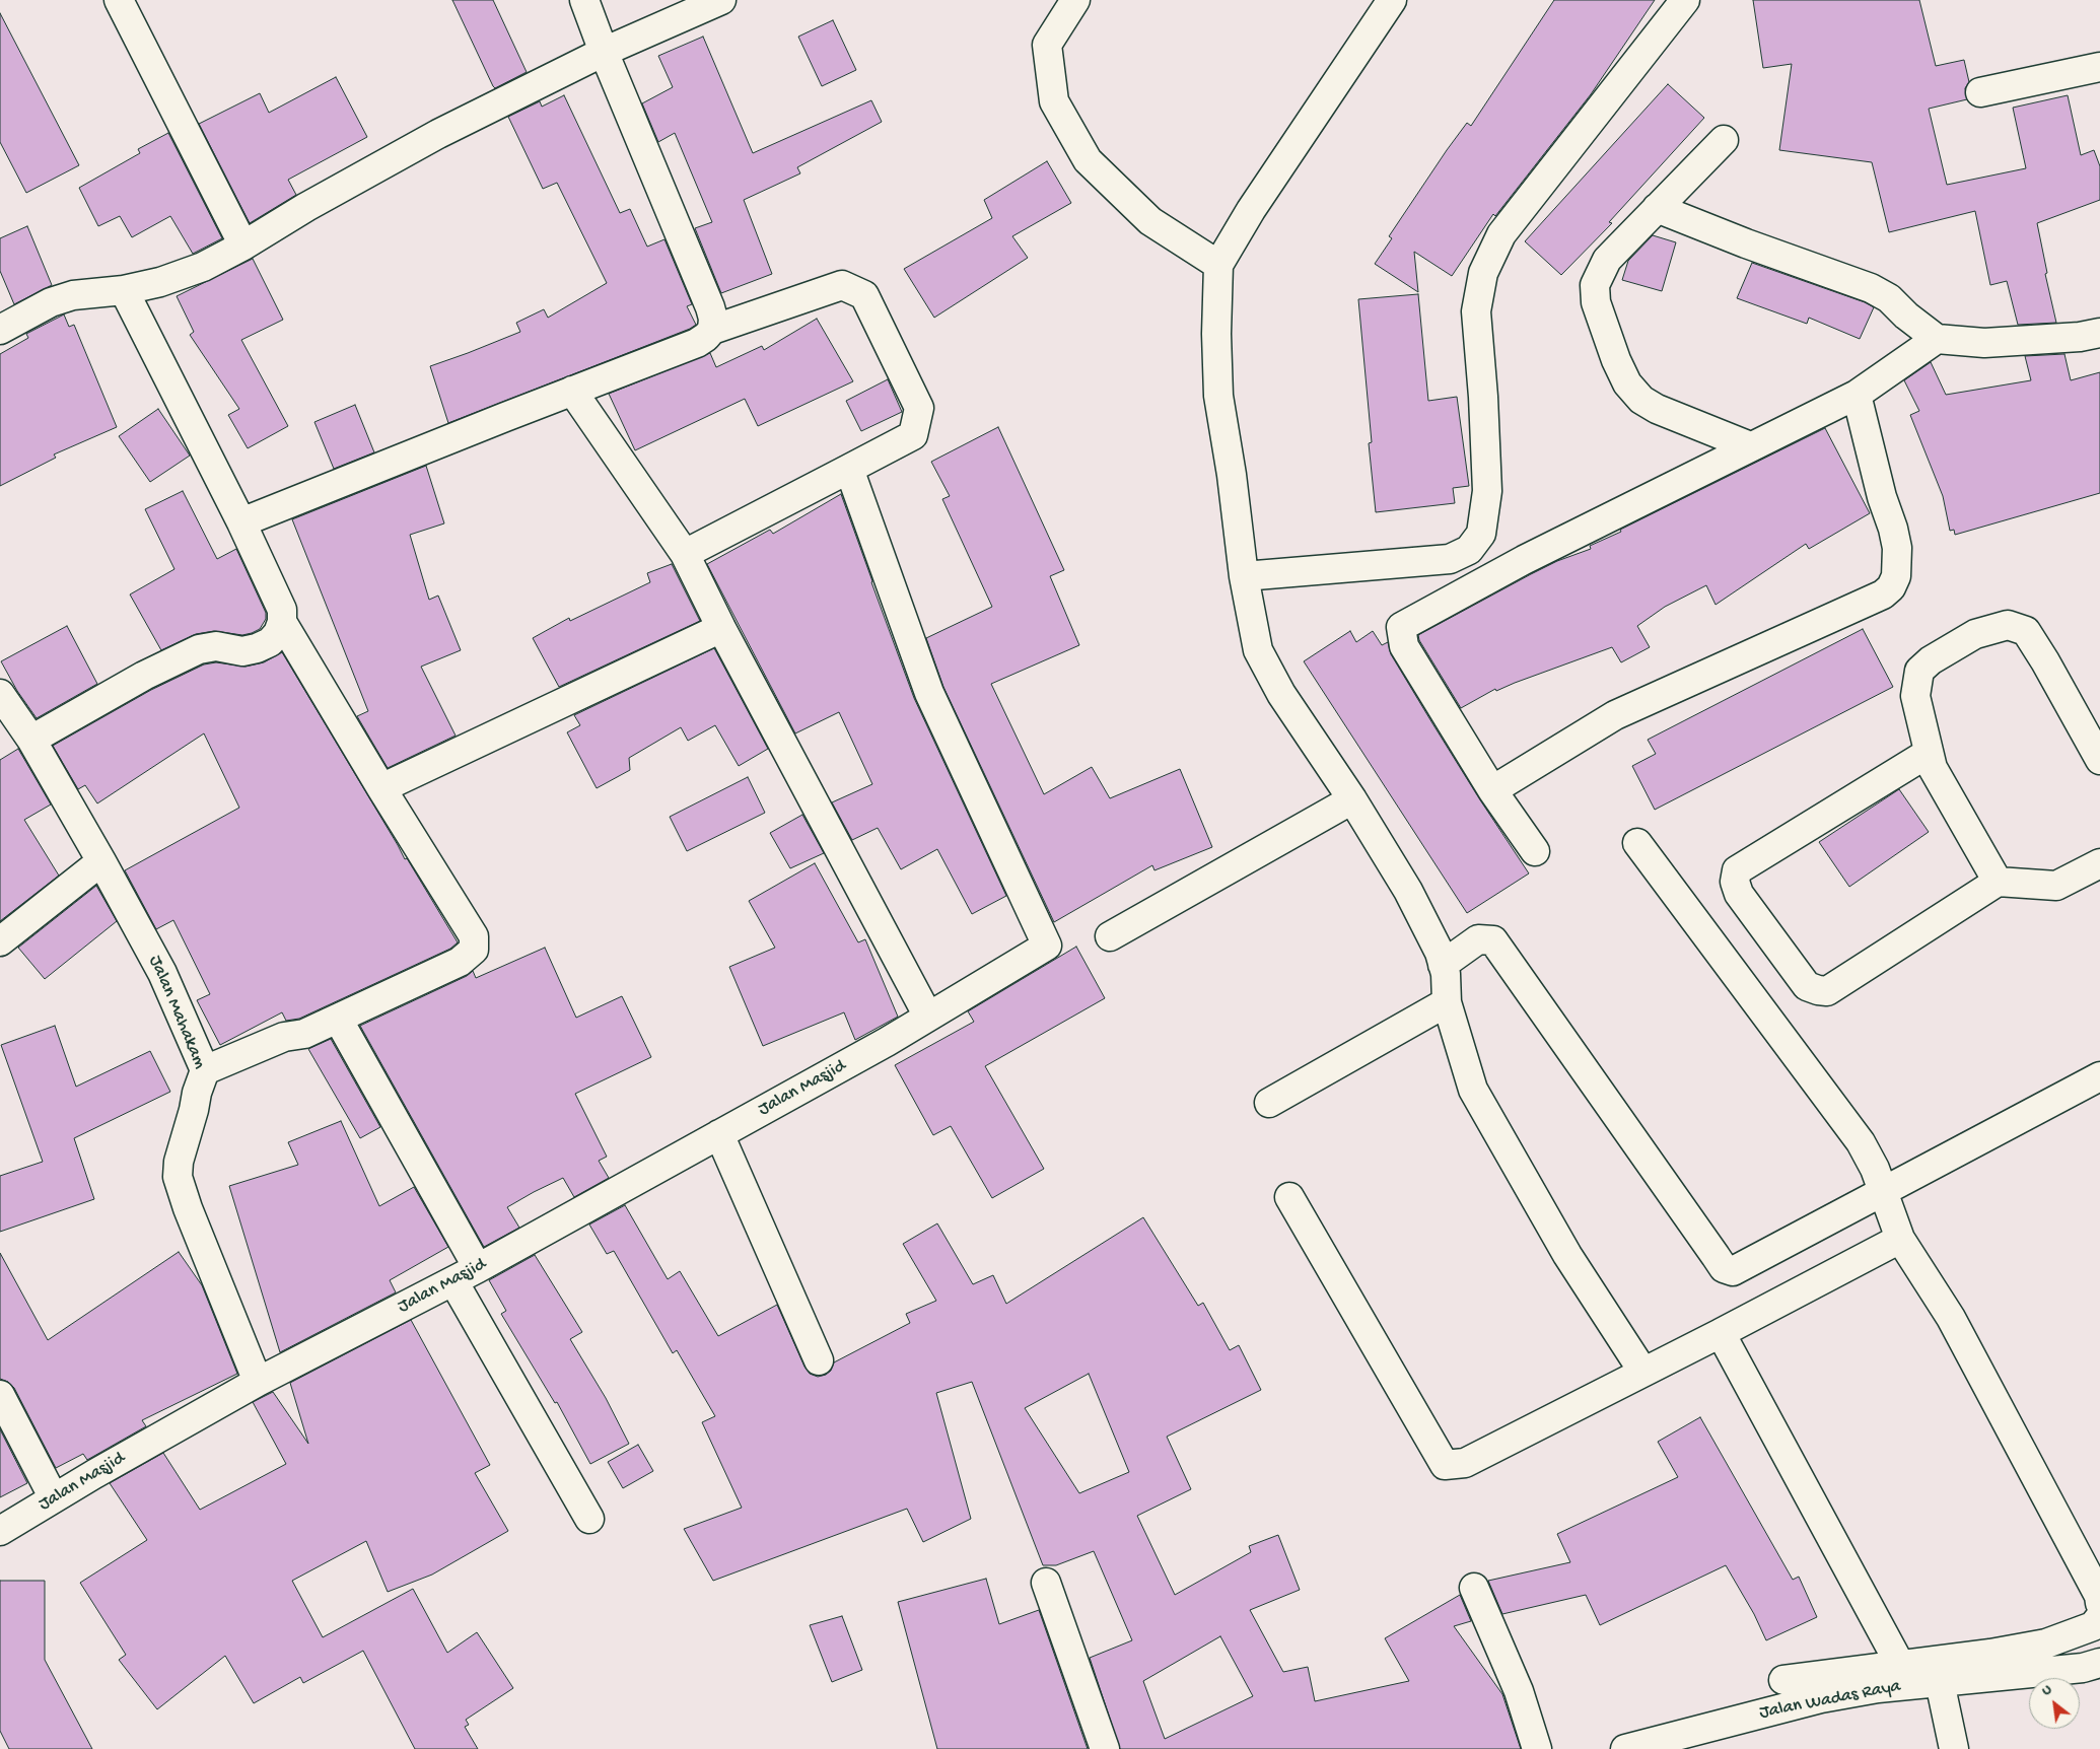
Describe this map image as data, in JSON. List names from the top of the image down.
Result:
{
  "streets": {
    "street": ["Jalan Mahakam", "Jalan Masjid", "Jalan Wadas Raya"]
  },
  "crossings": [
    ["Jalan Mahakam", "Jalan Masjid"]
  ],
  "north": "top left"
}
